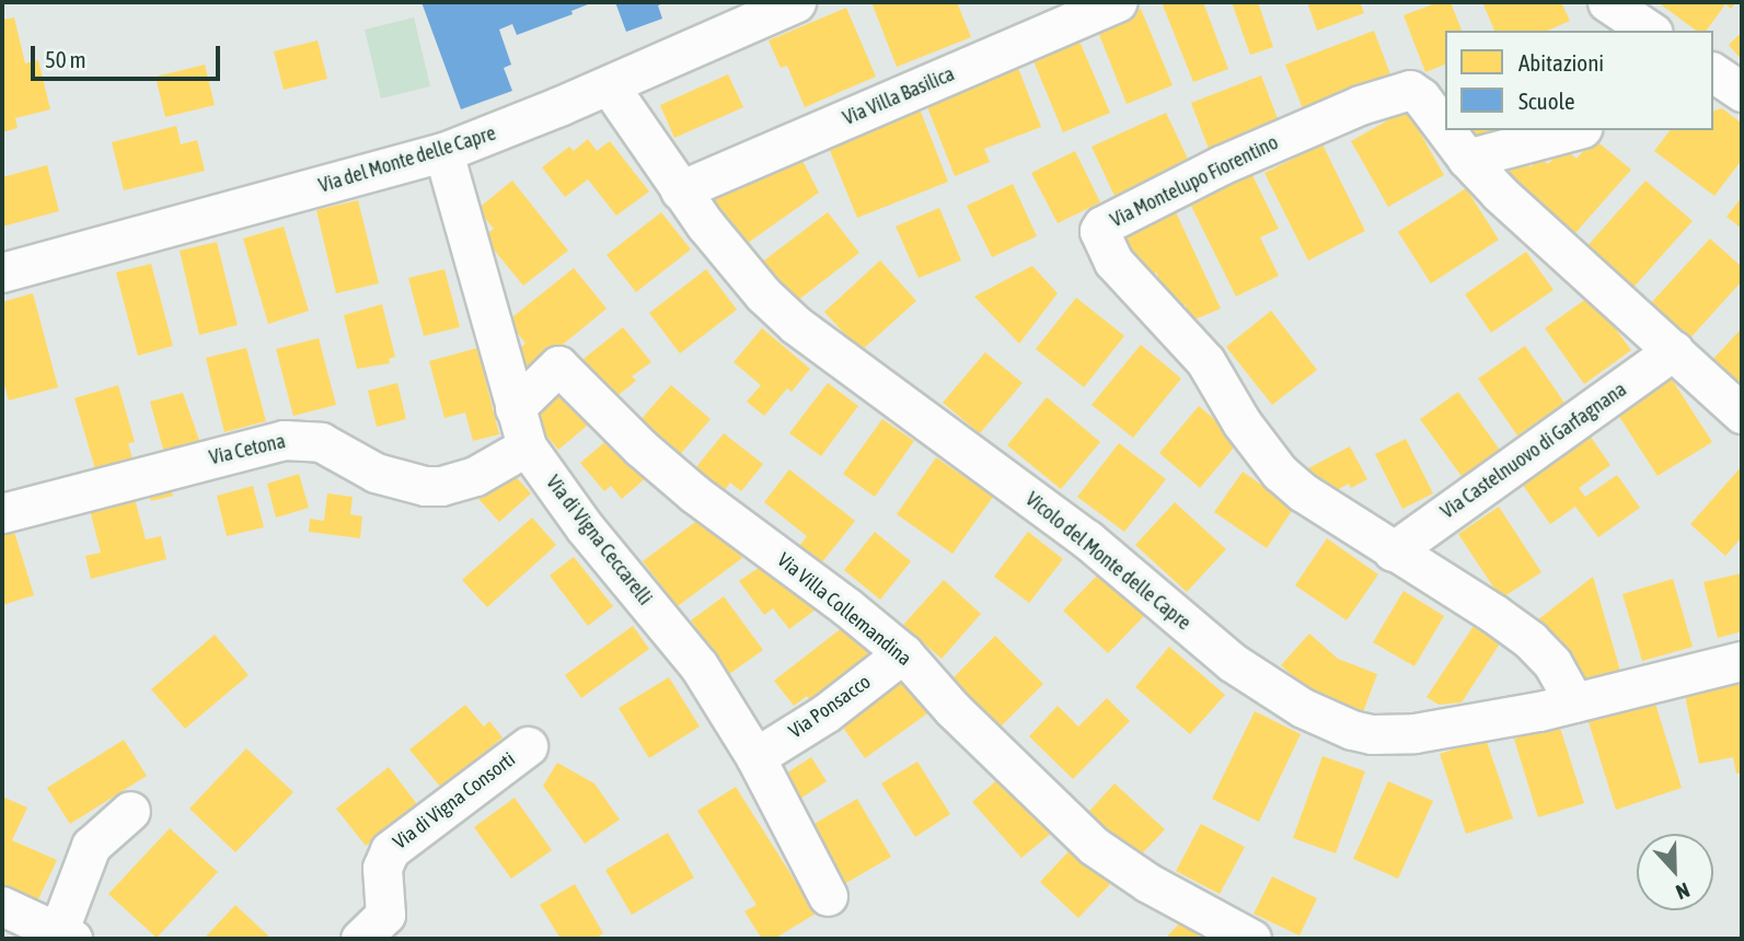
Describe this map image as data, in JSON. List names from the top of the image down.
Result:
{
  "streets": {
    "street": [
      "Via Villa Basilica",
      "Via del Monte delle Capre",
      "Via Montelupo Fiorentino",
      "Via Cetona",
      "Via Castelnuovo di Garfagnana",
      "Via di Vigna Ceccarelli",
      "Vicolo del Monte delle Capre",
      "Via Villa Collemandina",
      "Via Ponsacco",
      "Via di Vigna Consorti"
    ]
  },
  "crossings": [
    ["Via Villa Basilica", "Vicolo del Monte delle Capre"],
    ["Via del Monte delle Capre", "Via di Vigna Ceccarelli"],
    ["Via del Monte delle Capre", "Vicolo del Monte delle Capre"],
    ["Via Montelupo Fiorentino", "Via Castelnuovo di Garfagnana"],
    ["Via Montelupo Fiorentino", "Vicolo del Monte delle Capre"],
    ["Via Cetona", "Via di Vigna Ceccarelli"],
    ["Via di Vigna Ceccarelli", "Via Villa Collemandina"],
    ["Via di Vigna Ceccarelli", "Via Ponsacco"],
    ["Via Villa Collemandina", "Via Ponsacco"]
  ],
  "legend": ["Abitazioni", "Scuole"],
  "scale_bar": "50 m",
  "north": "bottom"
}
